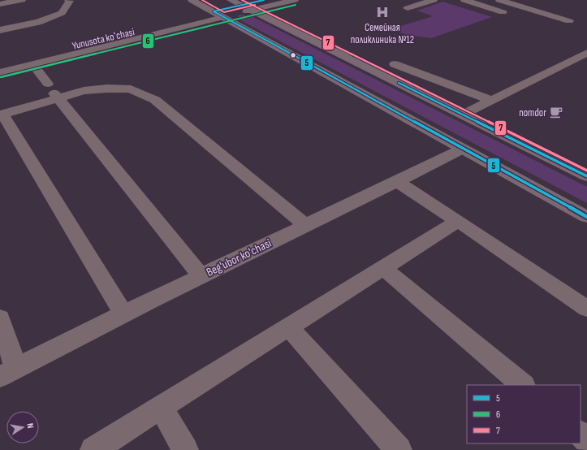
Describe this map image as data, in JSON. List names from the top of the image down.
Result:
{
  "streets": {
    "main road": ["Yunusota koʻchasi"],
    "street": ["Beg'ubor ko'chasi"]
  },
  "places": {
    "hospital": ["Семейная поликлиника №12"],
    "cafe": ["nomdor"]
  },
  "lines": ["transit line 5", "transit line 7", "transit line 6"],
  "legend": ["5", "6", "7"],
  "north": "right"
}
